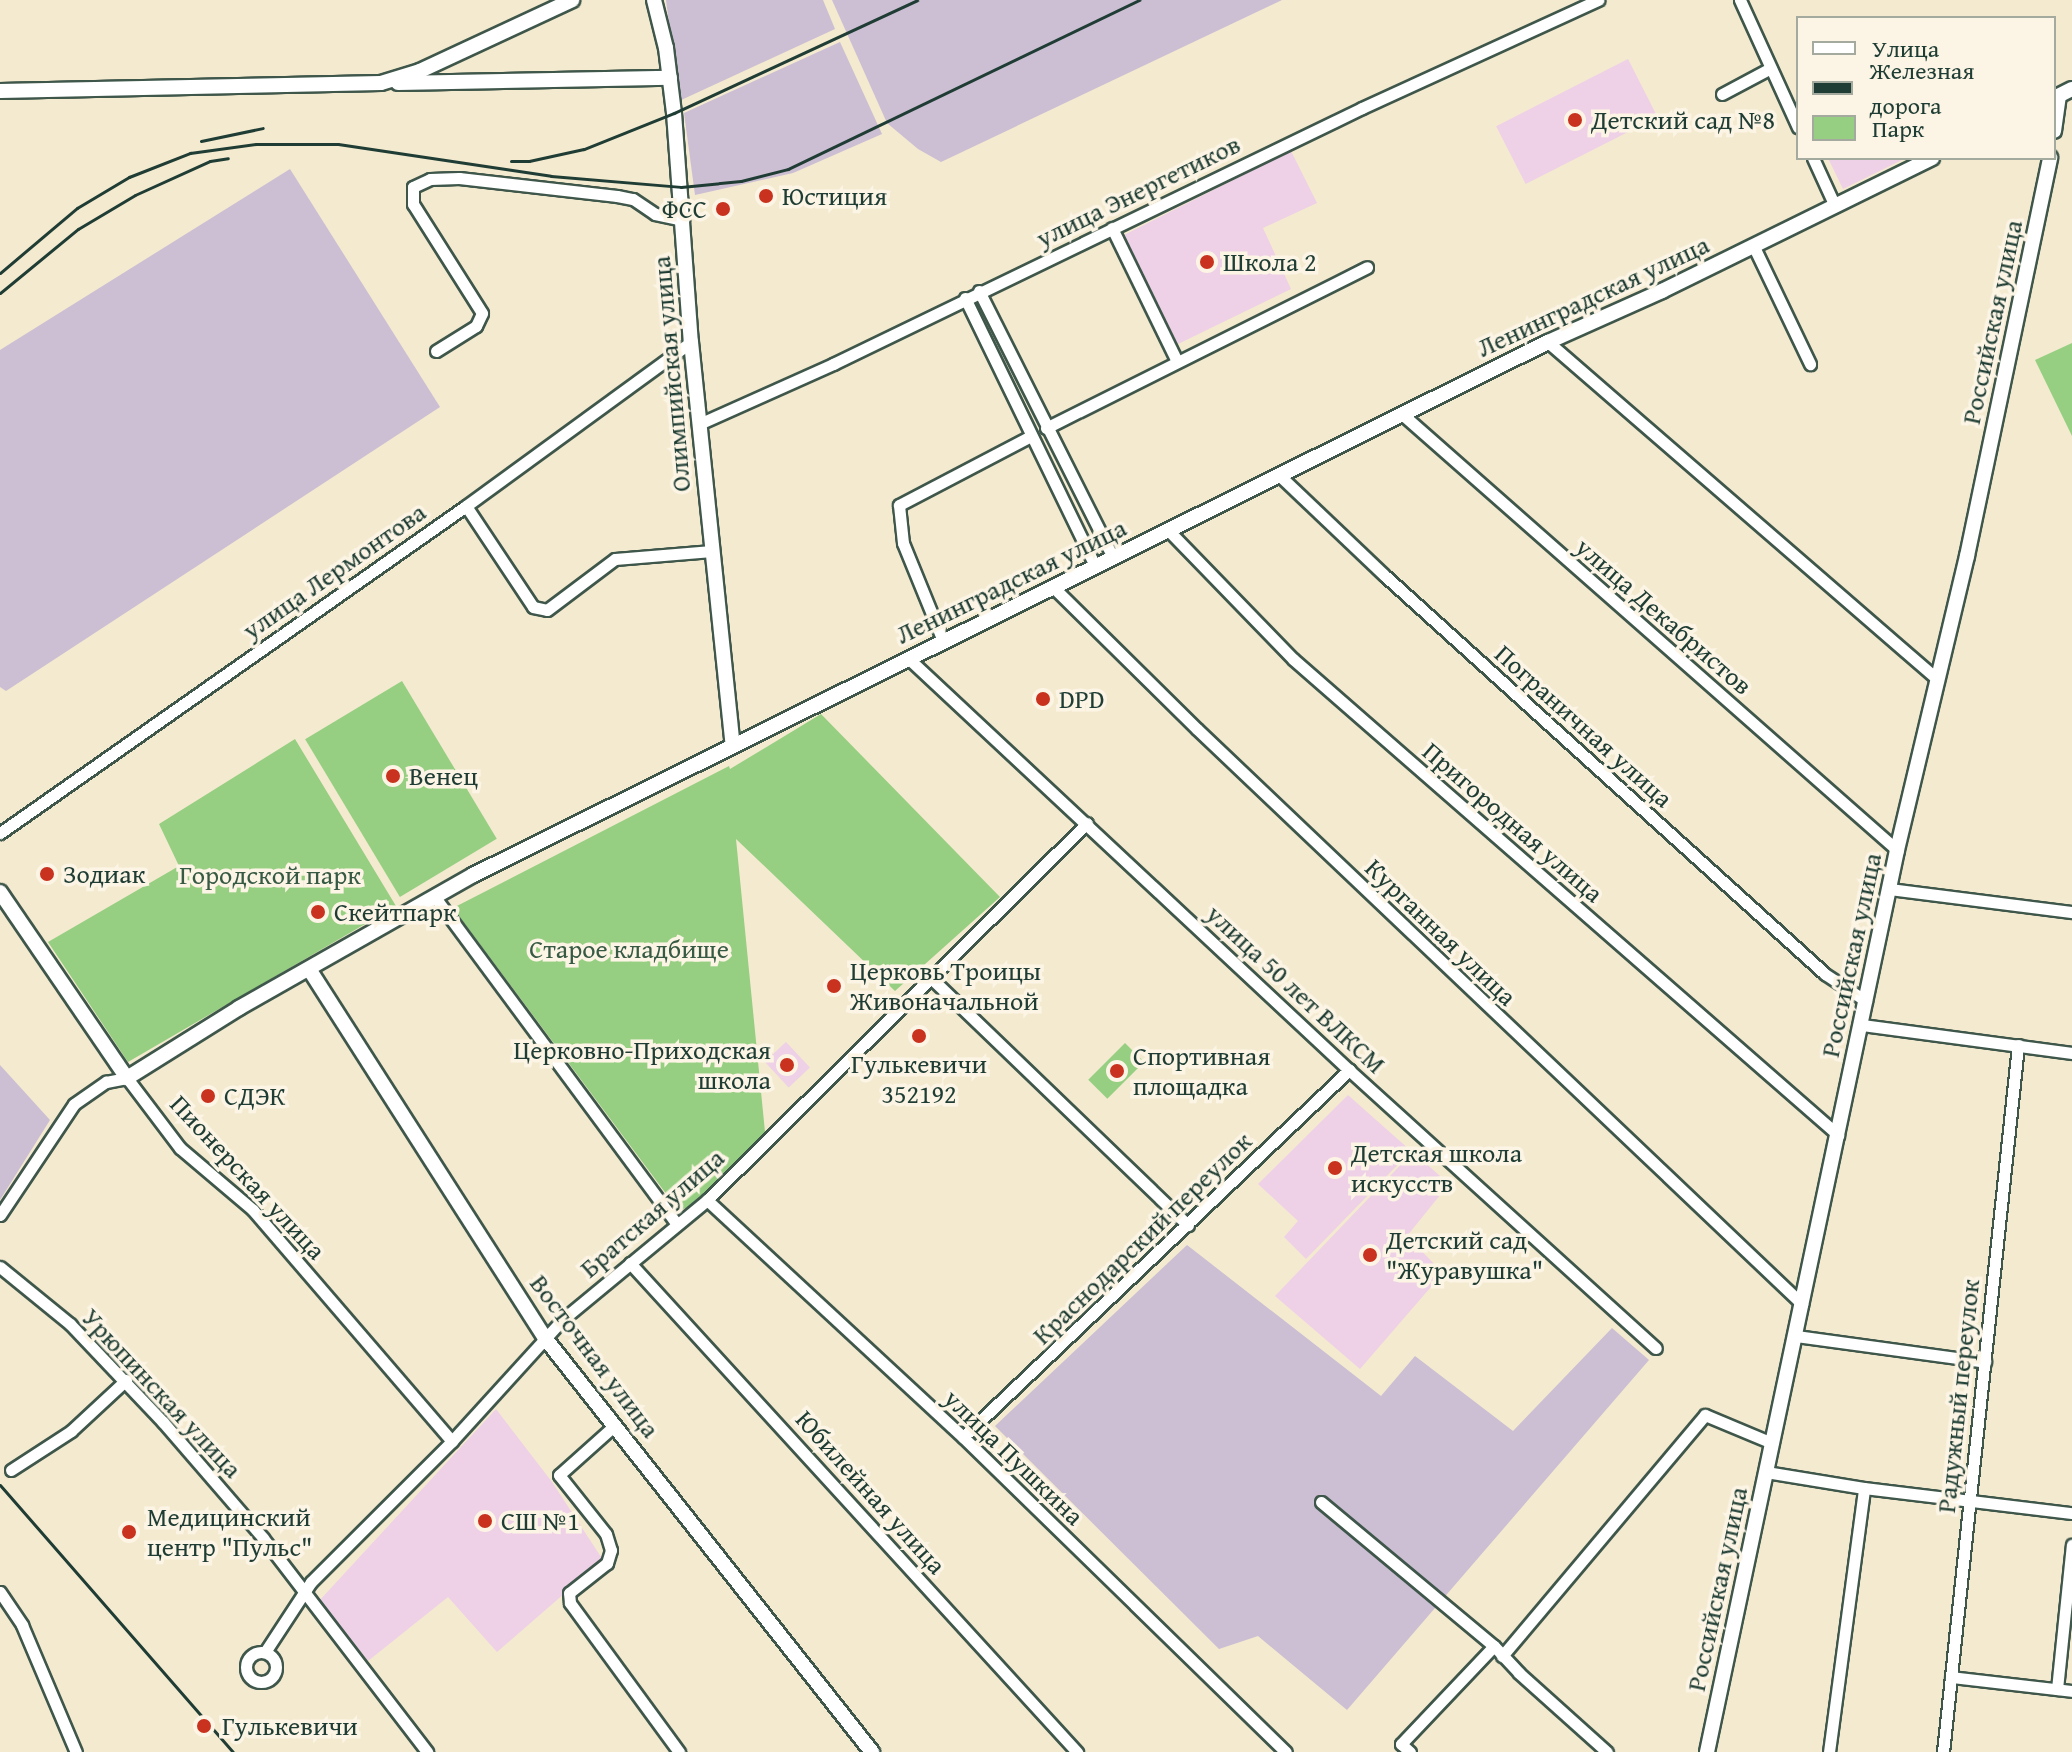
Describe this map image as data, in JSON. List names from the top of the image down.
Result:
{
  "streets": {
    "street": [
      "улица Энергетиков",
      "Ленинградская улица",
      "Российская улица",
      "Олимпийская улица",
      "улица Лермонтова",
      "улица Декабристов",
      "Пограничная улица",
      "Пригородная улица",
      "Курганная улица",
      "улица 50 лет ВЛКСМ",
      "Пионерская улица",
      "Братская улица",
      "Краснодарский переулок",
      "Восточная улица",
      "Урюпинская улица",
      "Радужный переулок",
      "улица Пушкина",
      "Юбилейная улица"
    ]
  },
  "crossings": [
    ["улица Энергетиков", "Олимпийская улица"],
    ["Ленинградская улица", "Олимпийская улица"],
    ["Ленинградская улица", "улица Декабристов"],
    ["Ленинградская улица", "Пограничная улица"],
    ["Ленинградская улица", "Пригородная улица"],
    ["Ленинградская улица", "Курганная улица"],
    ["Ленинградская улица", "улица 50 лет ВЛКСМ"],
    ["Ленинградская улица", "Пионерская улица"],
    ["Ленинградская улица", "Восточная улица"],
    ["Российская улица", "улица Декабристов"],
    ["Российская улица", "Пограничная улица"],
    ["Российская улица", "Пригородная улица"],
    ["Российская улица", "Курганная улица"],
    ["Олимпийская улица", "улица Лермонтова"],
    ["улица 50 лет ВЛКСМ", "Братская улица"],
    ["улица 50 лет ВЛКСМ", "Краснодарский переулок"],
    ["Пионерская улица", "Братская улица"],
    ["Братская улица", "Восточная улица"],
    ["Братская улица", "Урюпинская улица"],
    ["Братская улица", "улица Пушкина"],
    ["Братская улица", "Юбилейная улица"],
    ["Краснодарский переулок", "улица Пушкина"]
  ],
  "parks": ["Городской парк", "Старое кладбище"],
  "places": [
    "Детский сад №8",
    "Юстиция",
    "ФСС",
    "Школа 2",
    "DPD",
    "Венец",
    "Зодиак",
    "Скейтпарк",
    "Церковь Троицы Живоначальной",
    "Гулькевичи 352192",
    "Церковно-Приходская школа",
    "Спортивная площадка",
    "СДЭК",
    "Детская школа искусств",
    "Детский сад \"Журавушка\"",
    "СШ №1",
    "Медицинский центр \"Пульс\"",
    "Гулькевичи"
  ],
  "legend": ["Улица", "Железная дорога", "Парк"]
}
